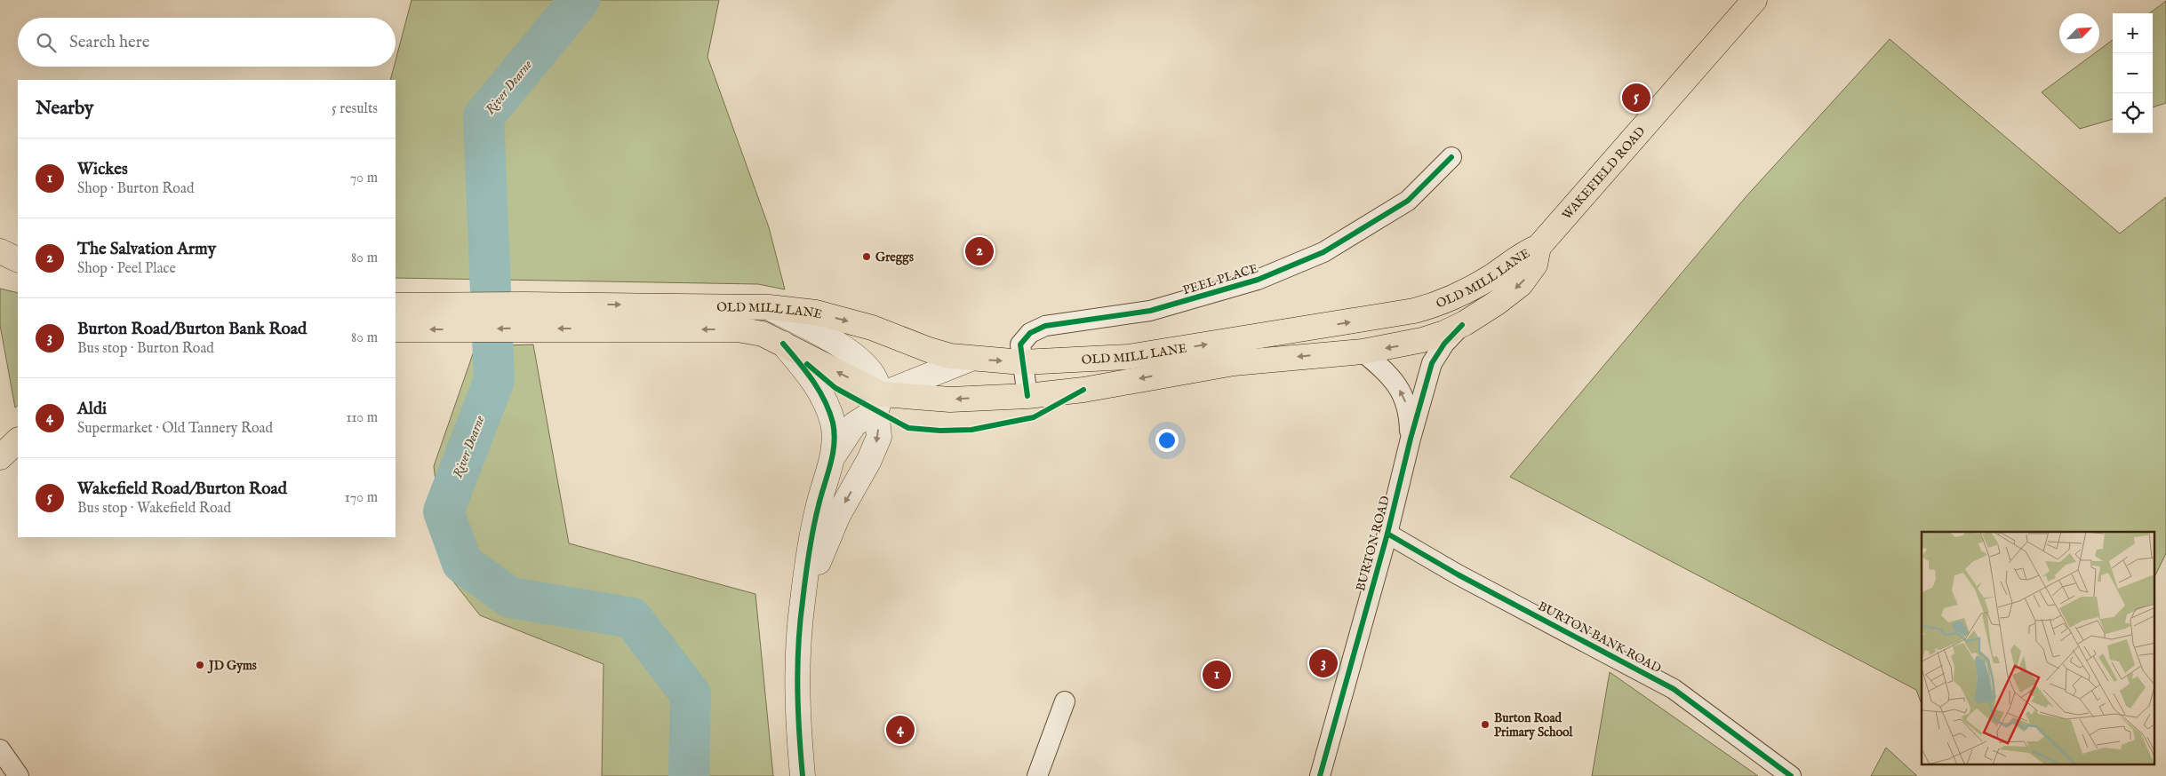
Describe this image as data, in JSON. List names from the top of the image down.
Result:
{
  "streets": {
    "main road": ["WAKEFIELD ROAD", "OLD MILL LANE"],
    "street": ["PEEL PLACE", "BURTON ROAD", "BURTON BANK ROAD"]
  },
  "crossings": [
    ["WAKEFIELD ROAD", "OLD MILL LANE"],
    ["OLD MILL LANE", "PEEL PLACE"],
    ["OLD MILL LANE", "BURTON ROAD"],
    ["BURTON ROAD", "BURTON BANK ROAD"]
  ],
  "water": ["River Dearne"],
  "places": ["Greggs", "JD Gyms", "Burton Road Primary School"],
  "north": "top right",
  "page": {
    "map_buttons": ["+", "−"],
    "search": "Search here",
    "heading": ["Nearby", "5 results"],
    "pins": [
      "5",
      "2",
      "3",
      "1",
      "4"
    ],
    "list": [
      {
        "mark": "1",
        "name": "Wickes",
        "note": "Shop · Burton Road",
        "value": "70 m"
      },
      {
        "mark": "2",
        "name": "The Salvation Army",
        "note": "Shop · Peel Place",
        "value": "80 m"
      },
      {
        "mark": "3",
        "name": "Burton Road/Burton Bank Road",
        "note": "Bus stop · Burton Road",
        "value": "80 m"
      },
      {
        "mark": "4",
        "name": "Aldi",
        "note": "Supermarket · Old Tannery Road",
        "value": "110 m"
      },
      {
        "mark": "5",
        "name": "Wakefield Road/Burton Road",
        "note": "Bus stop · Wakefield Road",
        "value": "170 m"
      }
    ]
  }
}
